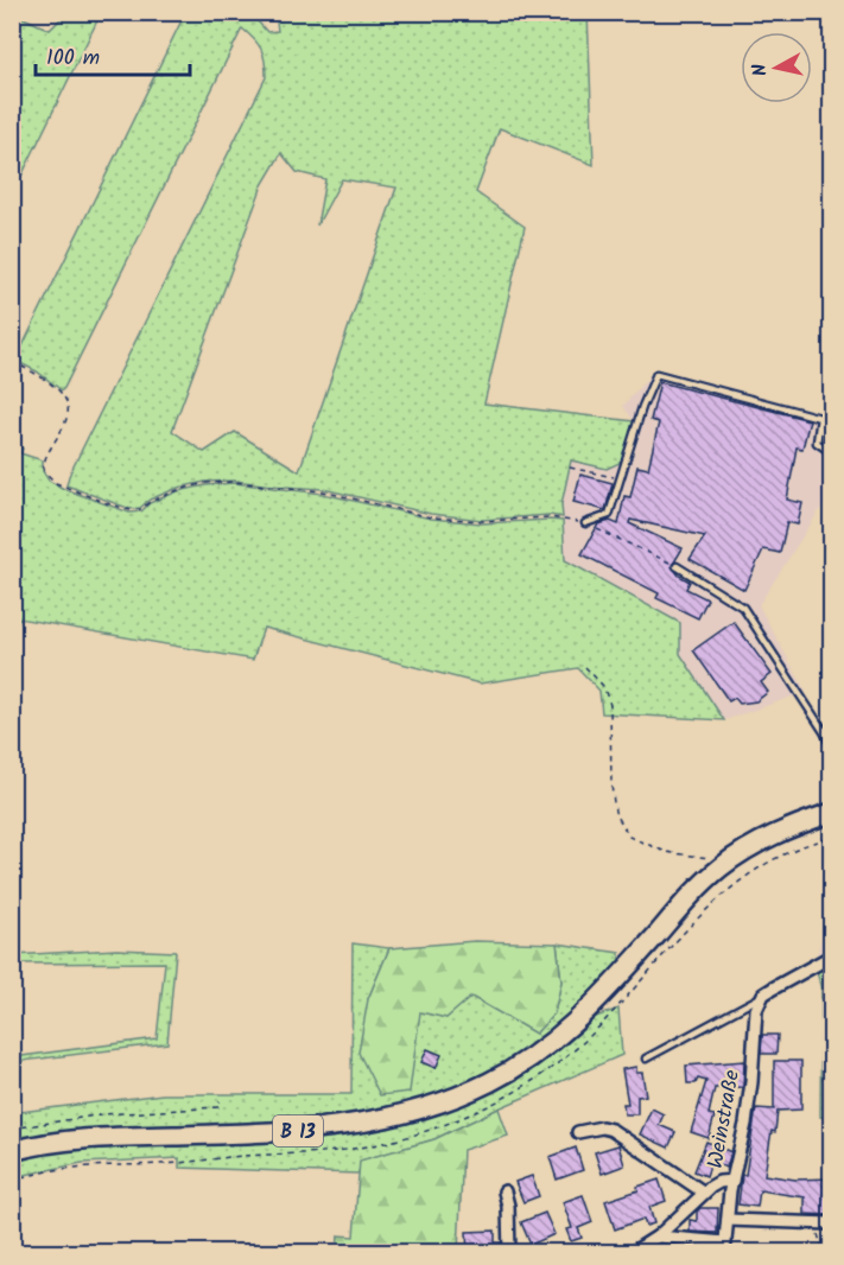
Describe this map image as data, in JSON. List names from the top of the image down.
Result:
{
  "streets": {
    "main road": ["B 13"],
    "street": ["Weinstraße"]
  },
  "scale_bar": "100 m",
  "north": "left"
}
